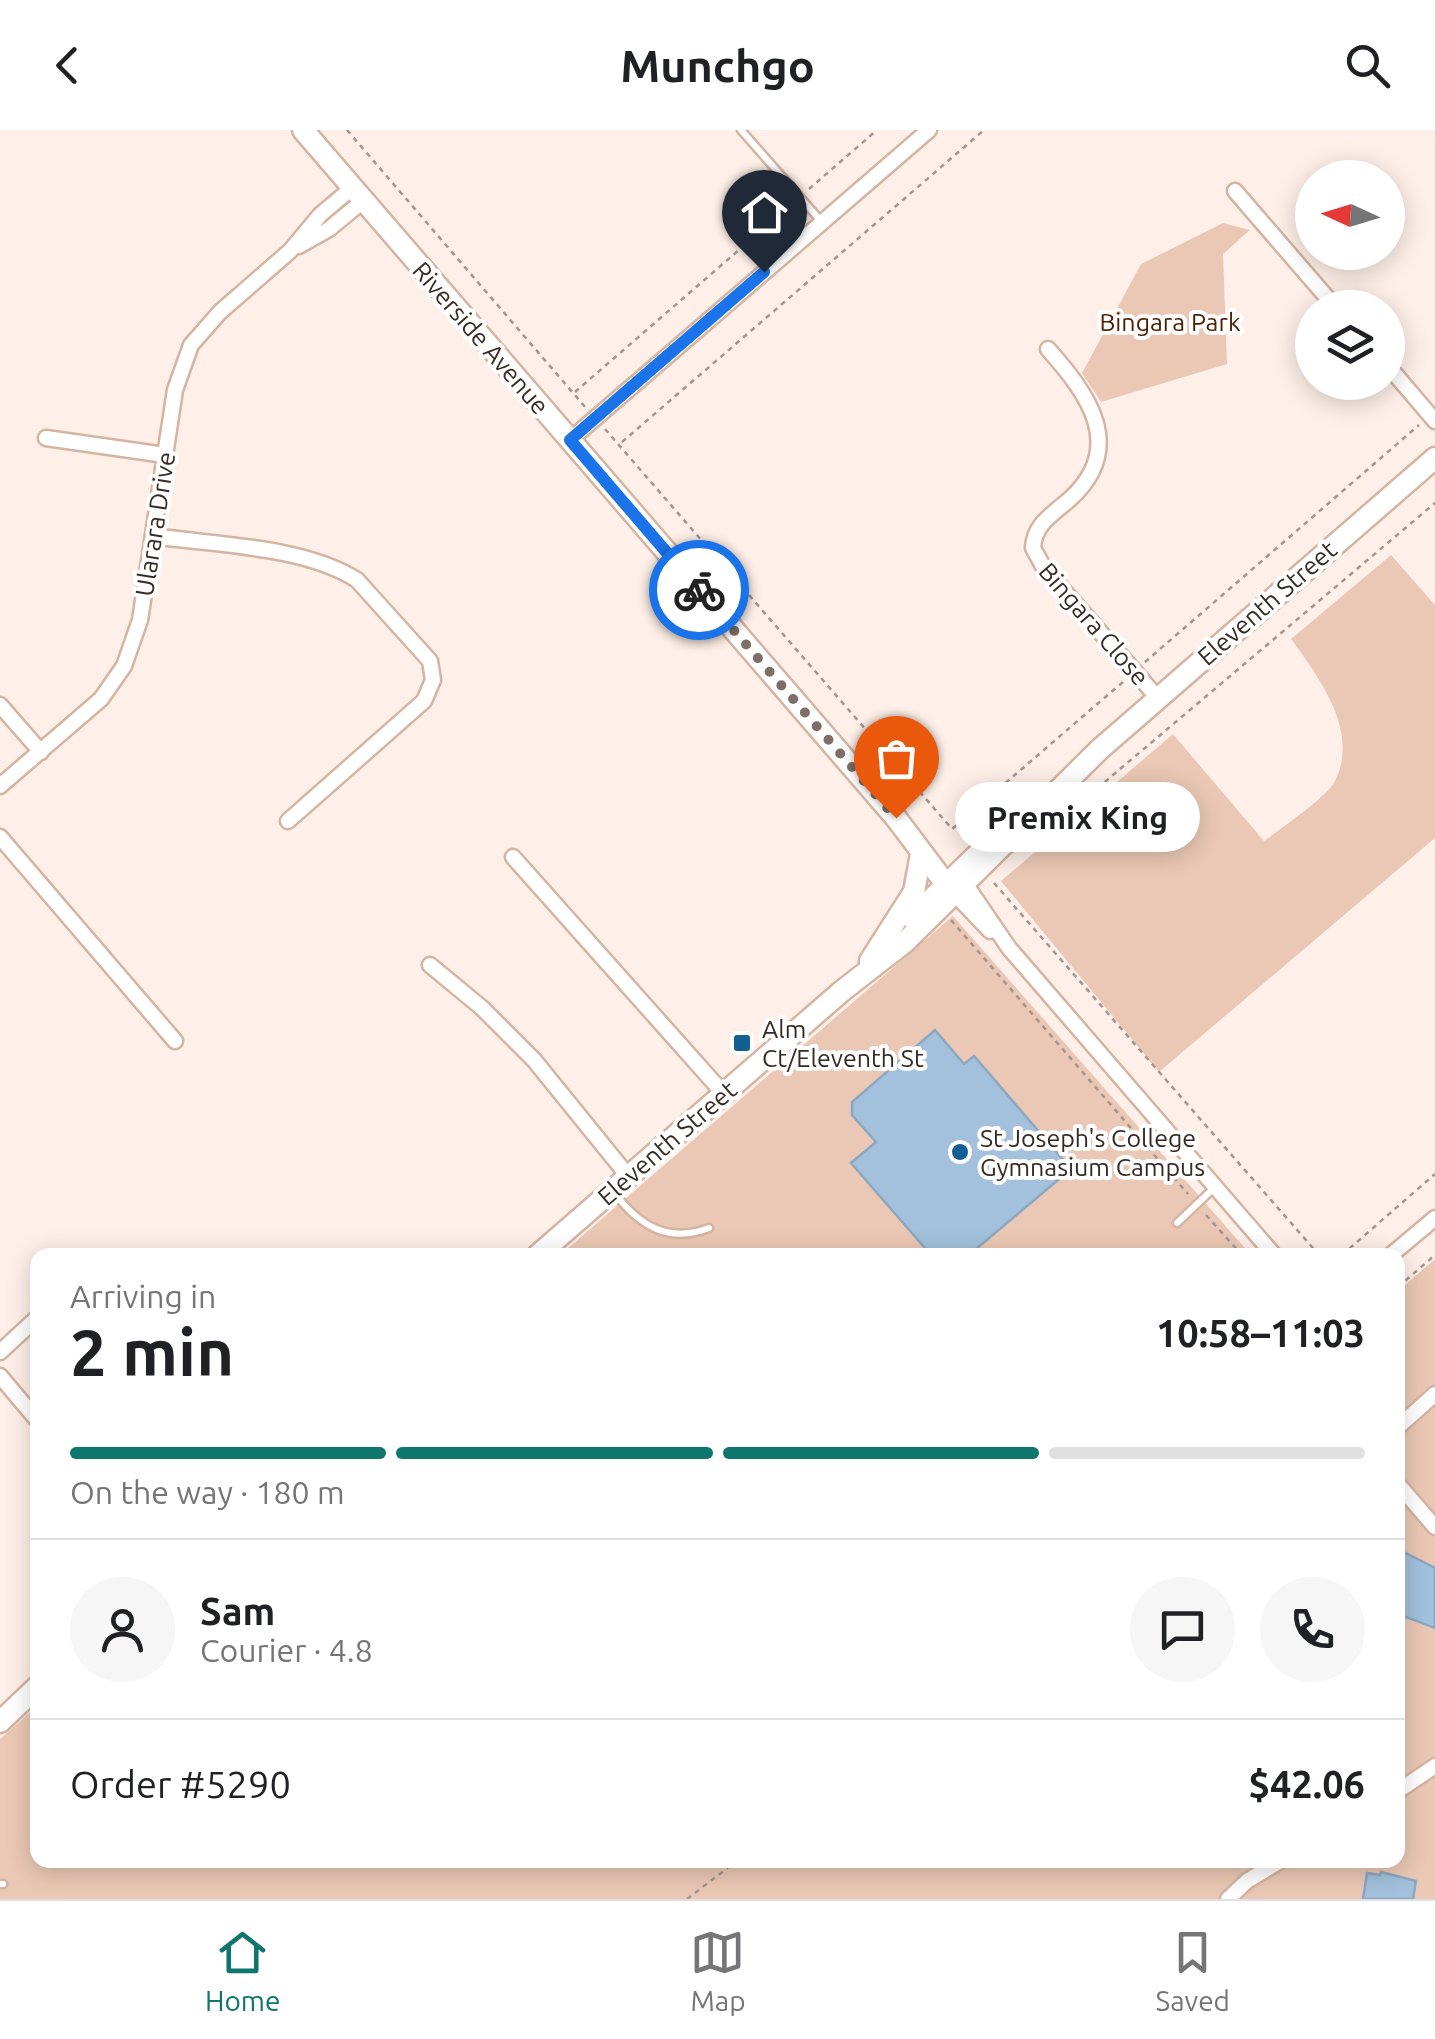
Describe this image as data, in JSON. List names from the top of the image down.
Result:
{
  "streets": {
    "main road": ["Riverside Avenue", "Eleventh Street"],
    "street": ["Ularara Drive", "Bingara Close"]
  },
  "crossings": [
    ["Riverside Avenue", "Ularara Drive"],
    ["Riverside Avenue", "Eleventh Street"],
    ["Eleventh Street", "Bingara Close"]
  ],
  "parks": ["Bingara Park"],
  "places": {
    "other": ["Premix King", "St Joseph's College Gymnasium Campus"],
    "transit": ["Alm Ct/Eleventh St"]
  },
  "north": "left",
  "page": {
    "header": "Munchgo",
    "bubble": "Premix King",
    "heading": ["2 min", "Arriving in", "10:58–11:03"],
    "panel": [
      "Sam",
      "Courier · 4.8",
      "Order #5290",
      "$42.06"
    ],
    "bar": "On the way · 180 m",
    "tabs": ["Home", "Map", "Saved"]
  }
}
